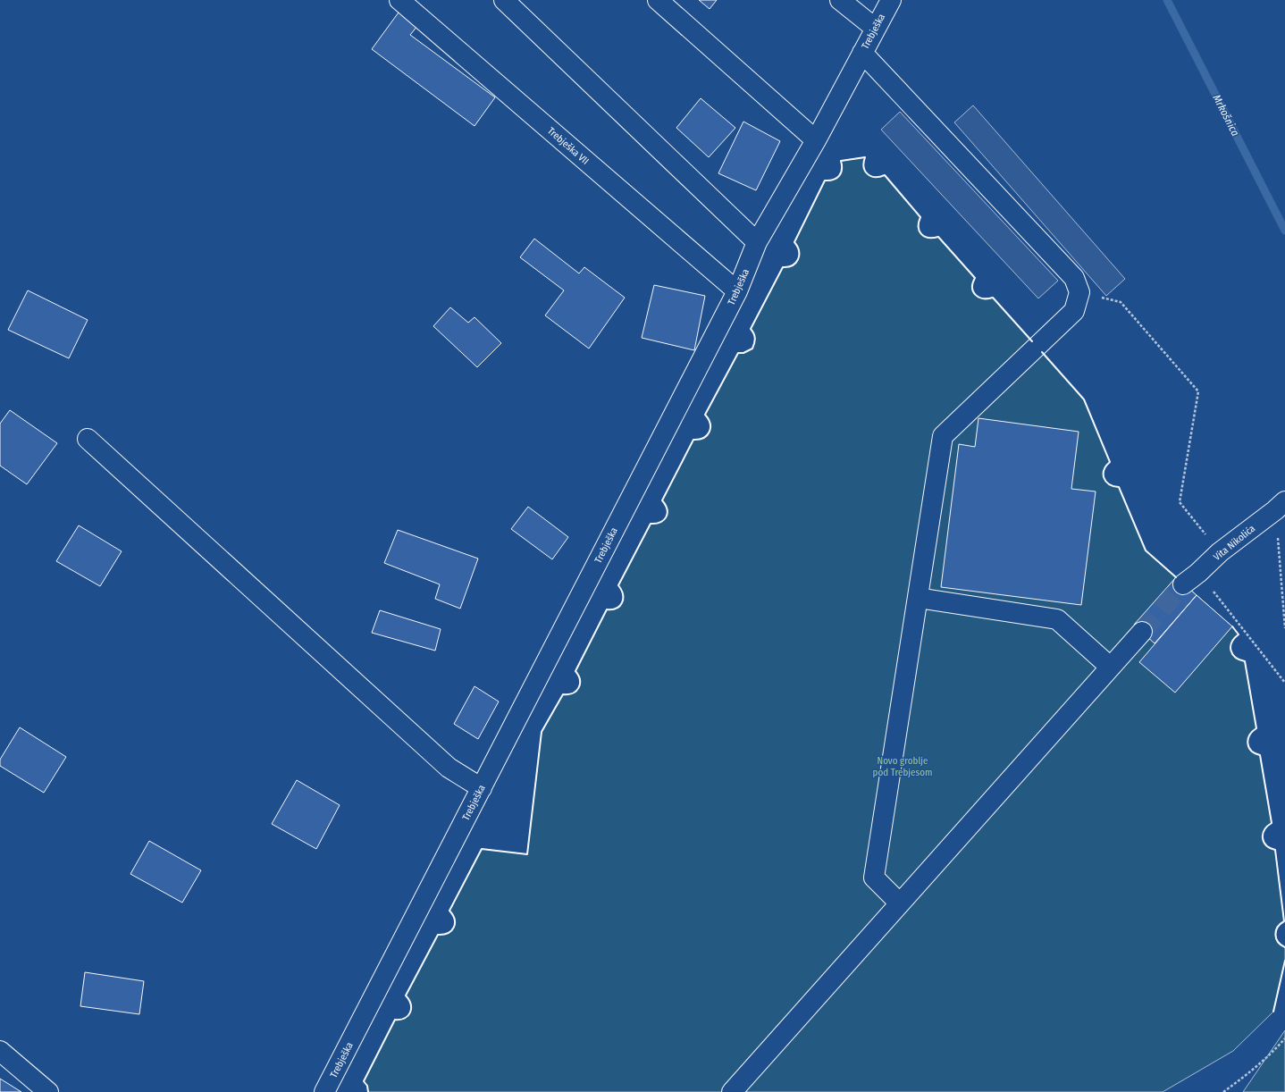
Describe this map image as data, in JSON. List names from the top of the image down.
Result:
{
  "streets": {
    "street": ["Trebješka", "Trebješka VII", "Vita Nikolića"]
  },
  "crossings": [
    ["Trebješka", "Trebješka VII"]
  ],
  "water": ["Mrkošnica"],
  "parks": ["Novo groblje pod Trebjesom"]
}
